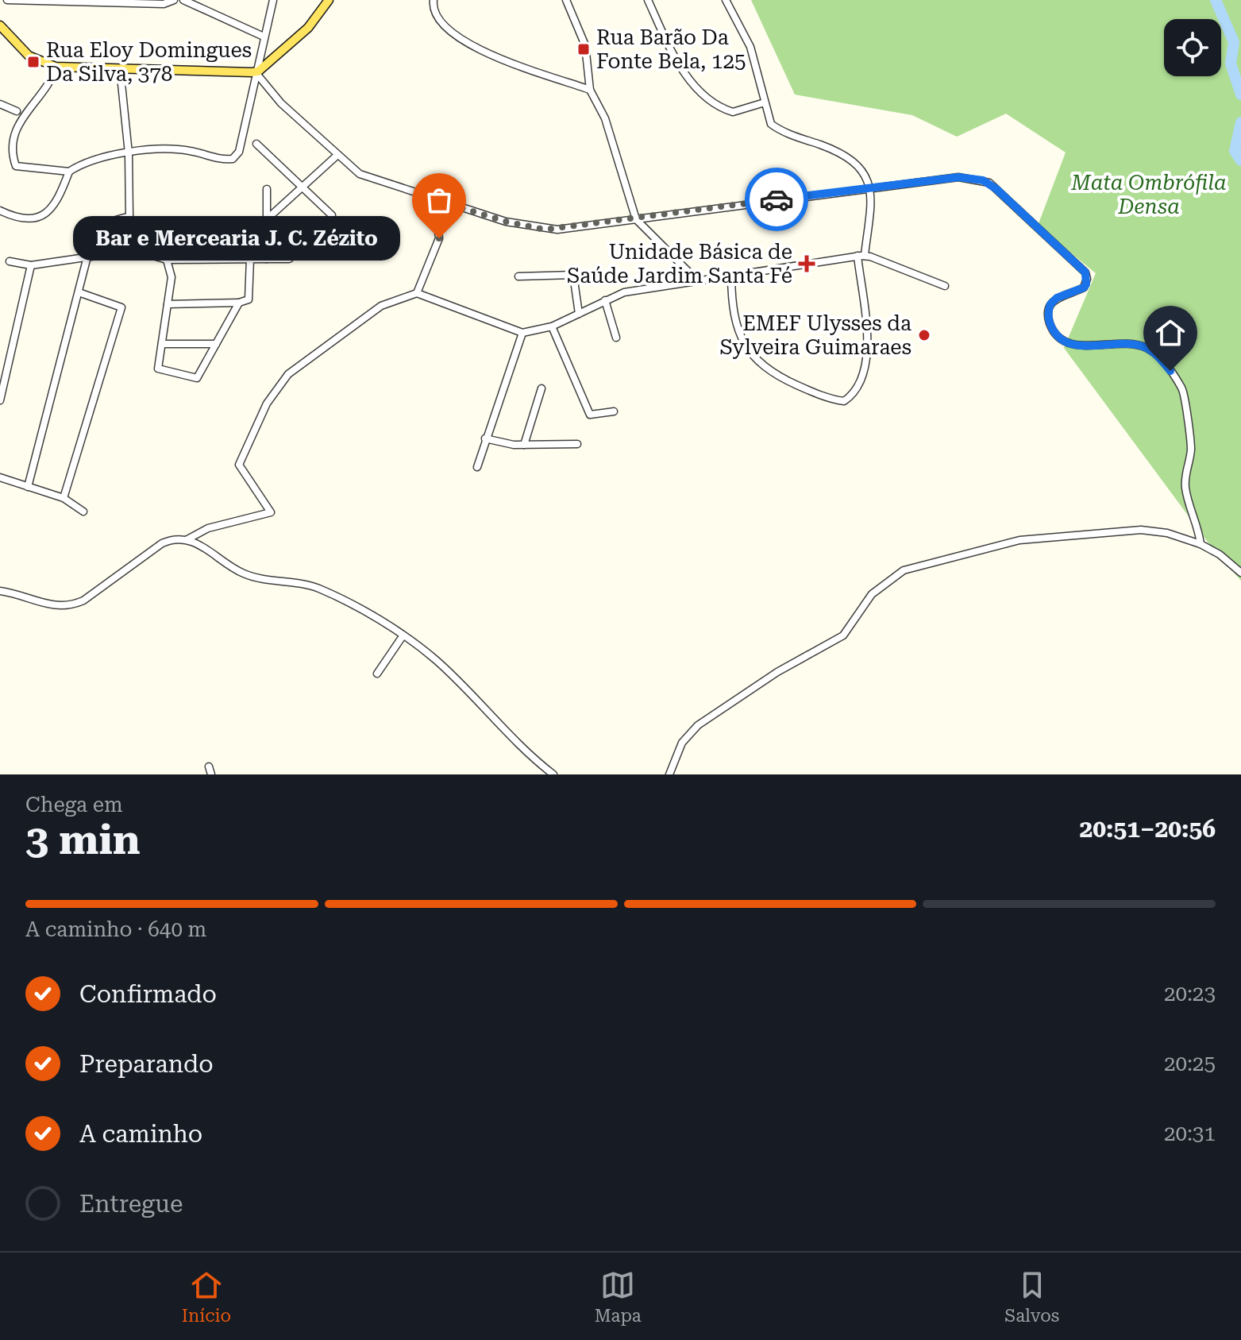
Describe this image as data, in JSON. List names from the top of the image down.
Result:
{
  "parks": ["Mata Ombrófila Densa"],
  "places": {
    "transit": ["Rua Barão Da Fonte Bela, 125", "Rua Eloy Domingues Da Silva, 378"],
    "other": ["Bar e Mercearia J. C. Zézito", "EMEF Ulysses da Sylveira Guimaraes"],
    "health": ["Unidade Básica de Saúde Jardim Santa Fé"]
  },
  "page": {
    "bubble": "Bar e Mercearia J. C. Zézito",
    "heading": ["3 min", "Chega em", "20:51–20:56"],
    "bar": "A caminho · 640 m",
    "list": [
      ["Confirmado", "20:23"],
      ["Preparando", "20:25"],
      ["A caminho", "20:31"],
      "Entregue"
    ],
    "tabs": ["Início", "Mapa", "Salvos"]
  }
}
